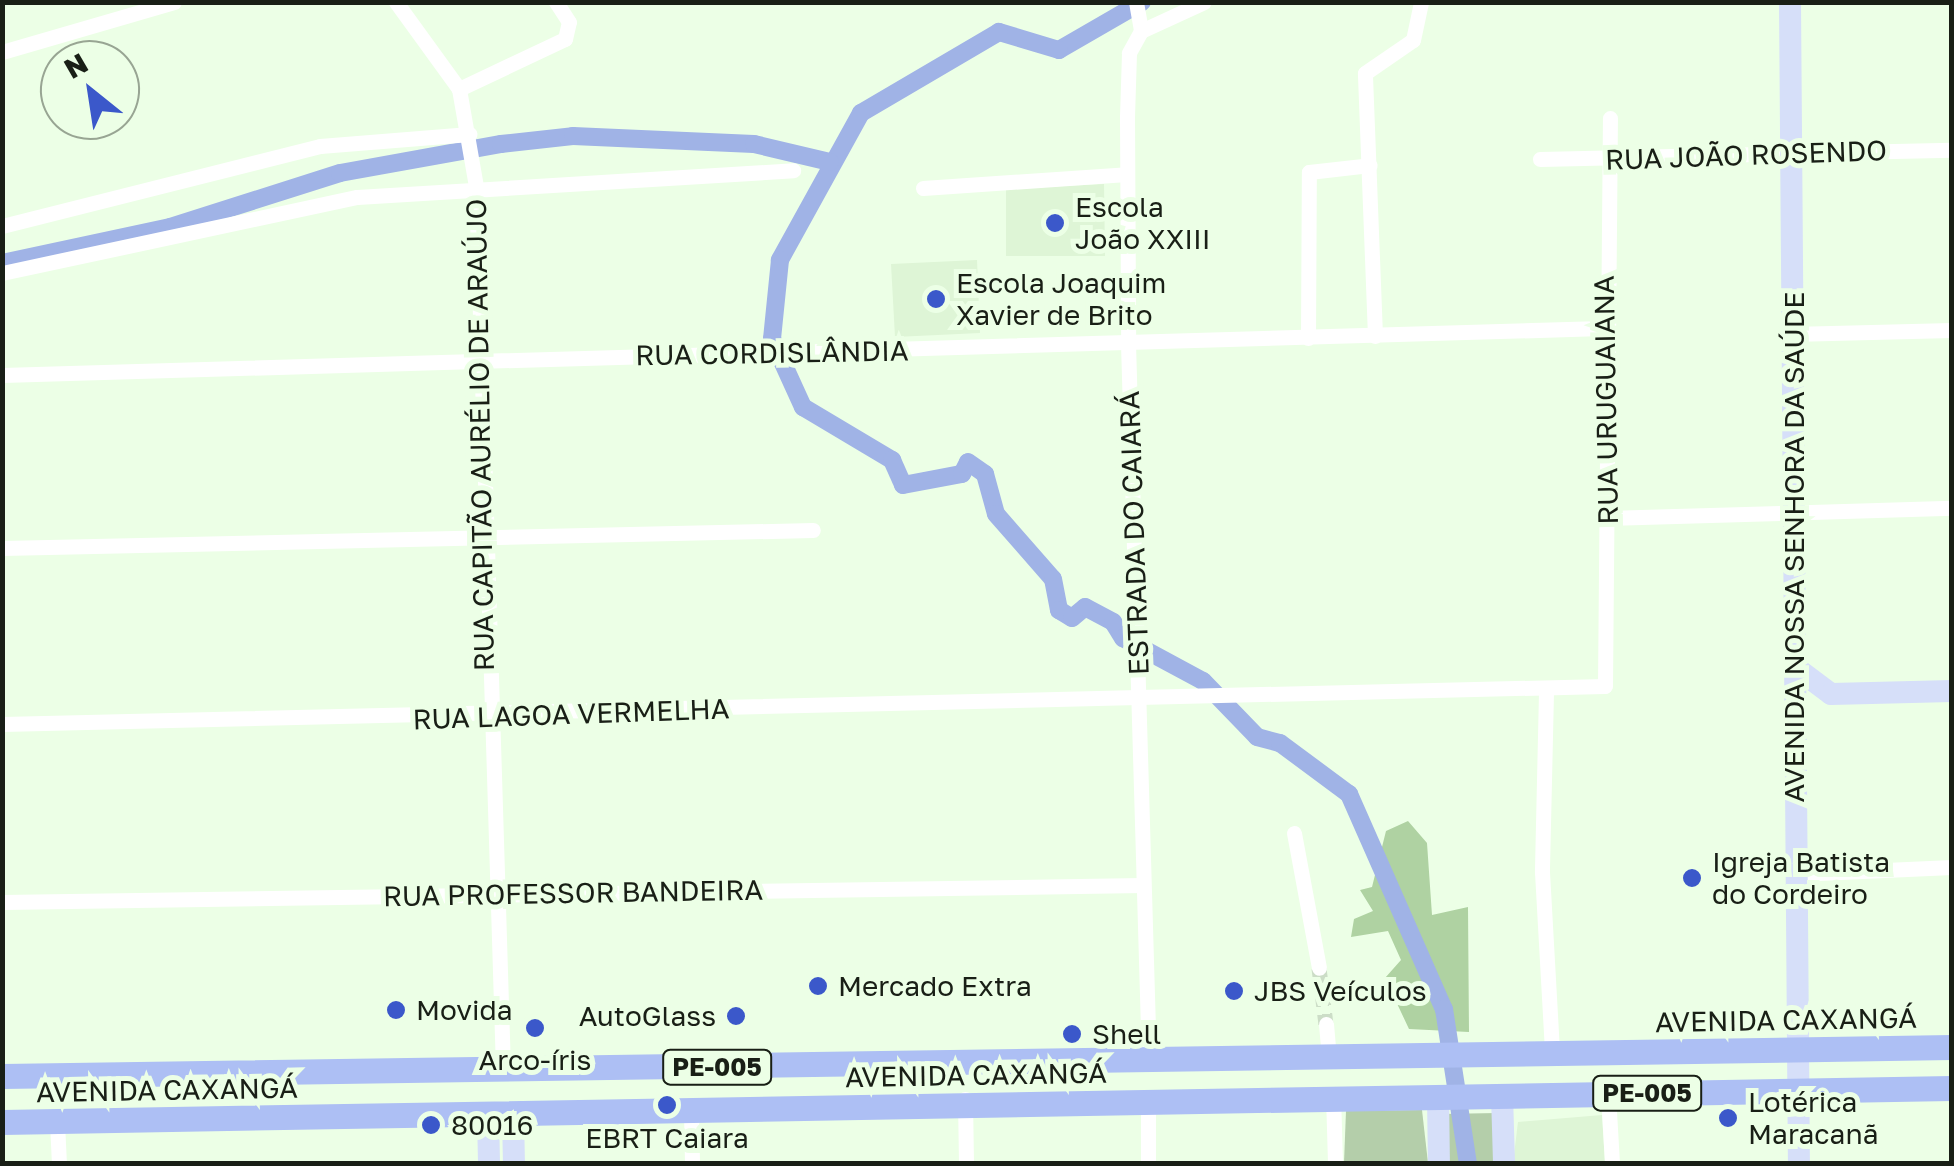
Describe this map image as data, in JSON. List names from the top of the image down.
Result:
{
  "streets": {
    "main road": ["AVENIDA CAXANGÁ", "PE-005"],
    "street": [
      "RUA JOÃO ROSENDO",
      "RUA CORDISLÂNDIA",
      "RUA URUGUAIANA",
      "RUA CAPITÃO AURÉLIO DE ARAÚJO",
      "ESTRADA DO CAIARÁ",
      "AVENIDA NOSSA SENHORA DA SAÚDE",
      "RUA LAGOA VERMELHA",
      "RUA PROFESSOR BANDEIRA"
    ]
  },
  "crossings": [
    ["RUA JOÃO ROSENDO", "RUA URUGUAIANA"],
    ["RUA JOÃO ROSENDO", "AVENIDA NOSSA SENHORA DA SAÚDE"],
    ["RUA CORDISLÂNDIA", "RUA URUGUAIANA"],
    ["RUA CORDISLÂNDIA", "RUA CAPITÃO AURÉLIO DE ARAÚJO"],
    ["RUA CORDISLÂNDIA", "ESTRADA DO CAIARÁ"],
    ["RUA URUGUAIANA", "RUA LAGOA VERMELHA"],
    ["RUA CAPITÃO AURÉLIO DE ARAÚJO", "RUA LAGOA VERMELHA"],
    ["RUA CAPITÃO AURÉLIO DE ARAÚJO", "RUA PROFESSOR BANDEIRA"],
    ["RUA CAPITÃO AURÉLIO DE ARAÚJO", "AVENIDA CAXANGÁ"],
    ["ESTRADA DO CAIARÁ", "RUA LAGOA VERMELHA"],
    ["ESTRADA DO CAIARÁ", "RUA PROFESSOR BANDEIRA"],
    ["ESTRADA DO CAIARÁ", "AVENIDA CAXANGÁ"],
    ["AVENIDA NOSSA SENHORA DA SAÚDE", "AVENIDA CAXANGÁ"]
  ],
  "places": [
    "Escola João XXIII",
    "Escola Joaquim Xavier de Brito",
    "Igreja Batista do Cordeiro",
    "Mercado Extra",
    "JBS Veículos",
    "Movida",
    "AutoGlass",
    "Arco-íris",
    "Shell",
    "EBRT Caiara",
    "Lotérica Maracanã",
    "80016"
  ],
  "north": "top left"
}
